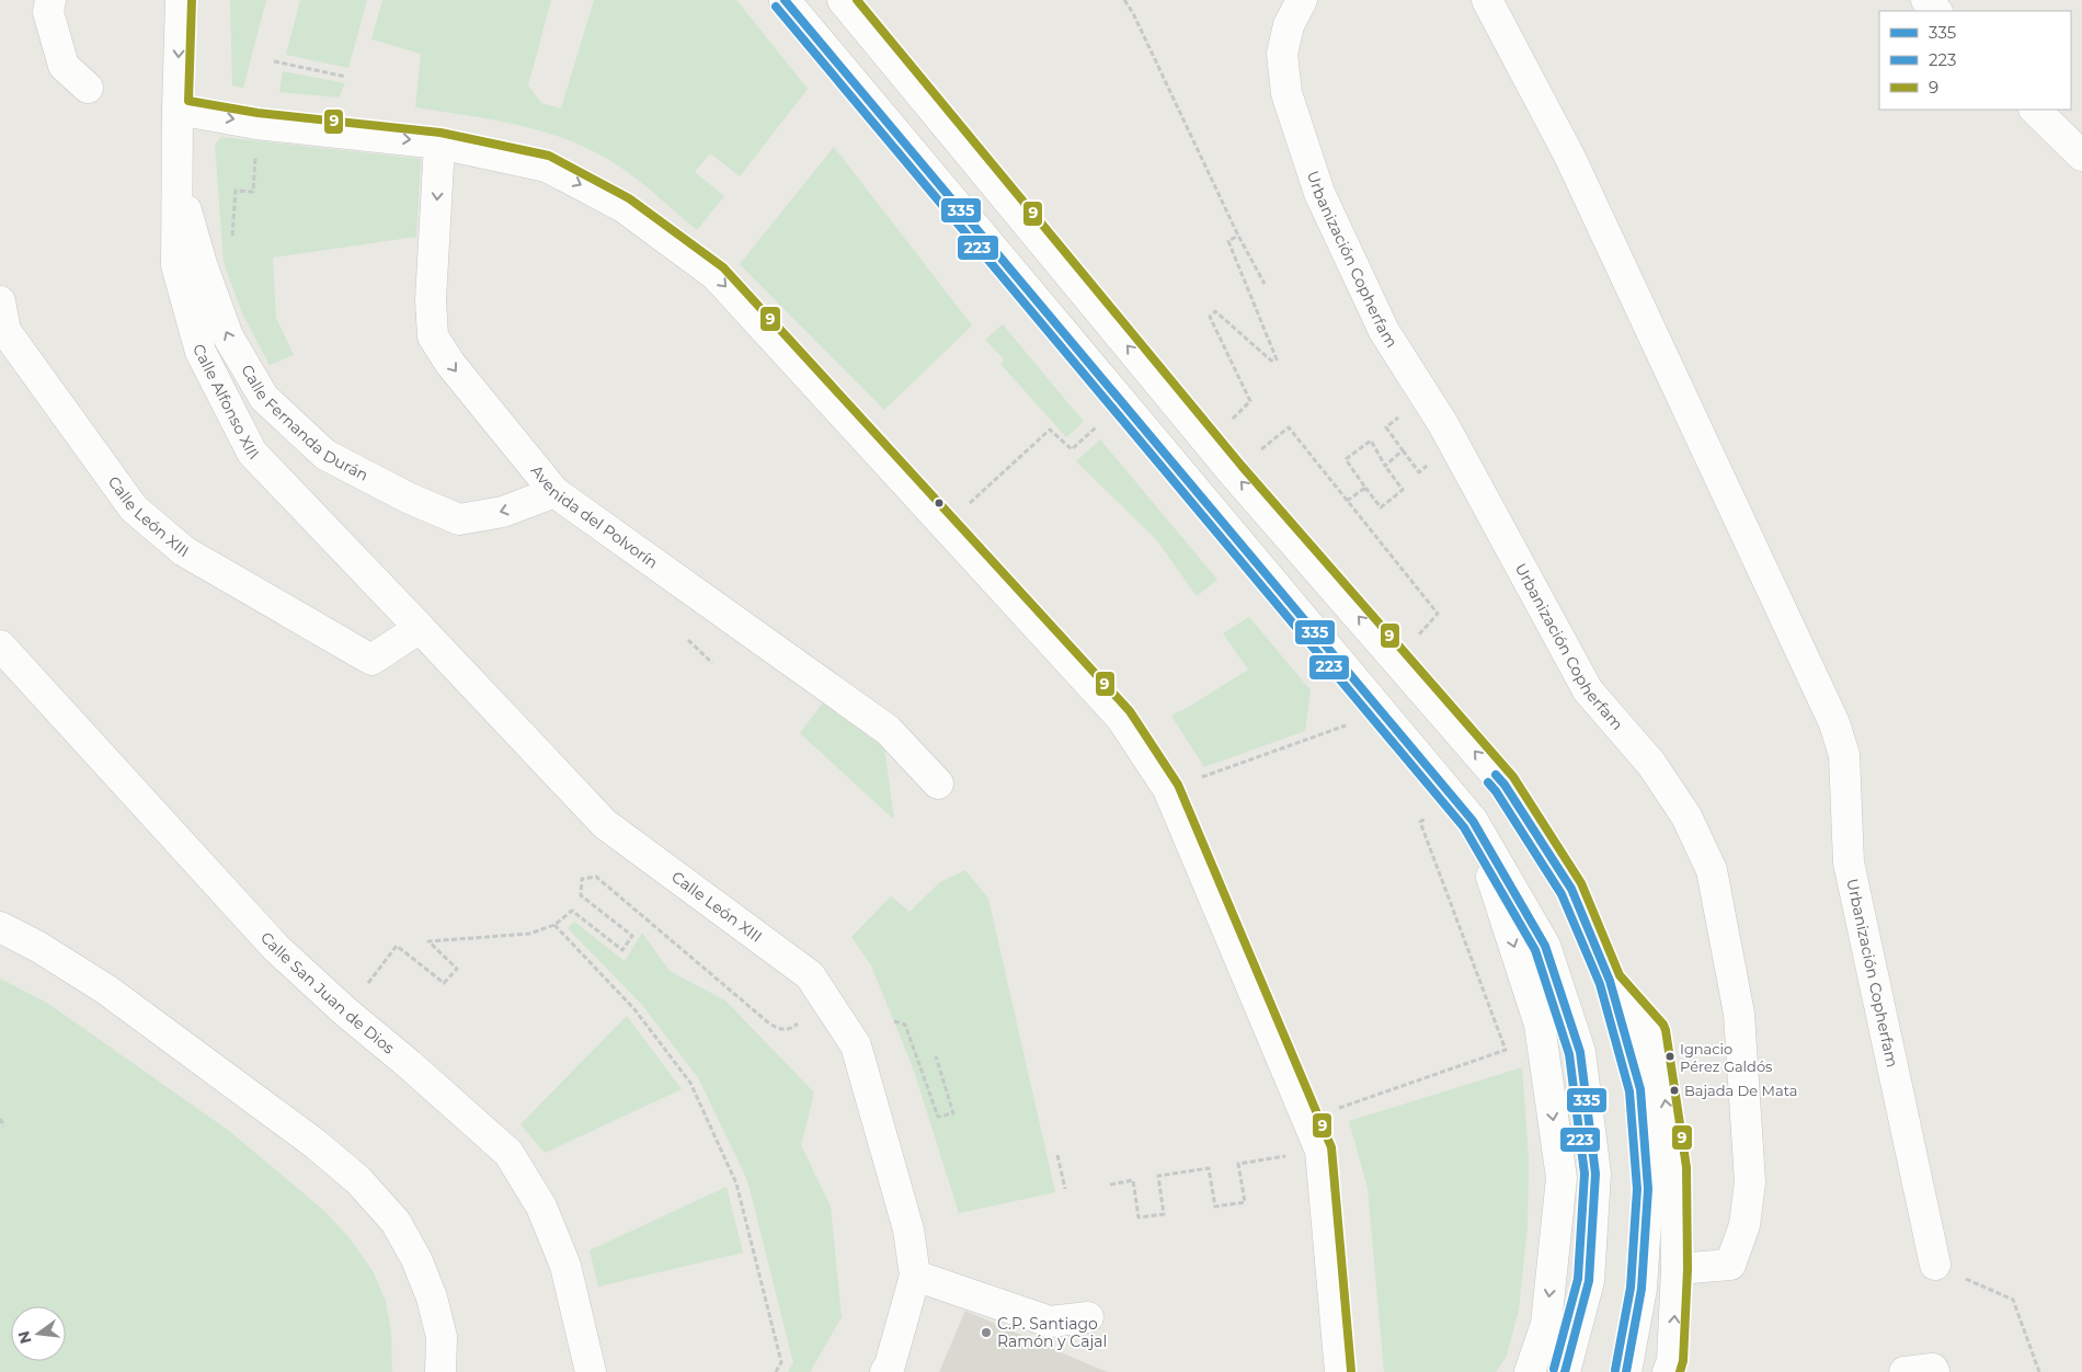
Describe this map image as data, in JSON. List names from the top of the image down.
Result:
{
  "streets": {
    "street": [
      "Urbanización Copherfam",
      "Calle Alfonso XIII",
      "Calle Fernanda Durán",
      "Calle León XIII",
      "Avenida del Polvorín",
      "Calle San Juan de Dios"
    ]
  },
  "crossings": [
    ["Calle Alfonso XIII", "Calle Fernanda Durán"],
    ["Calle Alfonso XIII", "Calle León XIII"],
    ["Calle Fernanda Durán", "Avenida del Polvorín"]
  ],
  "one_way": ["Calle Fernanda Durán", "Avenida del Polvorín"],
  "places": ["Ignacio Pérez Galdós", "Bajada De Mata", "C.P. Santiago Ramón y Cajal"],
  "lines": ["transit line 335", "transit line 9", "transit line 223"],
  "legend": ["335", "223", "9"],
  "north": "left"
}
